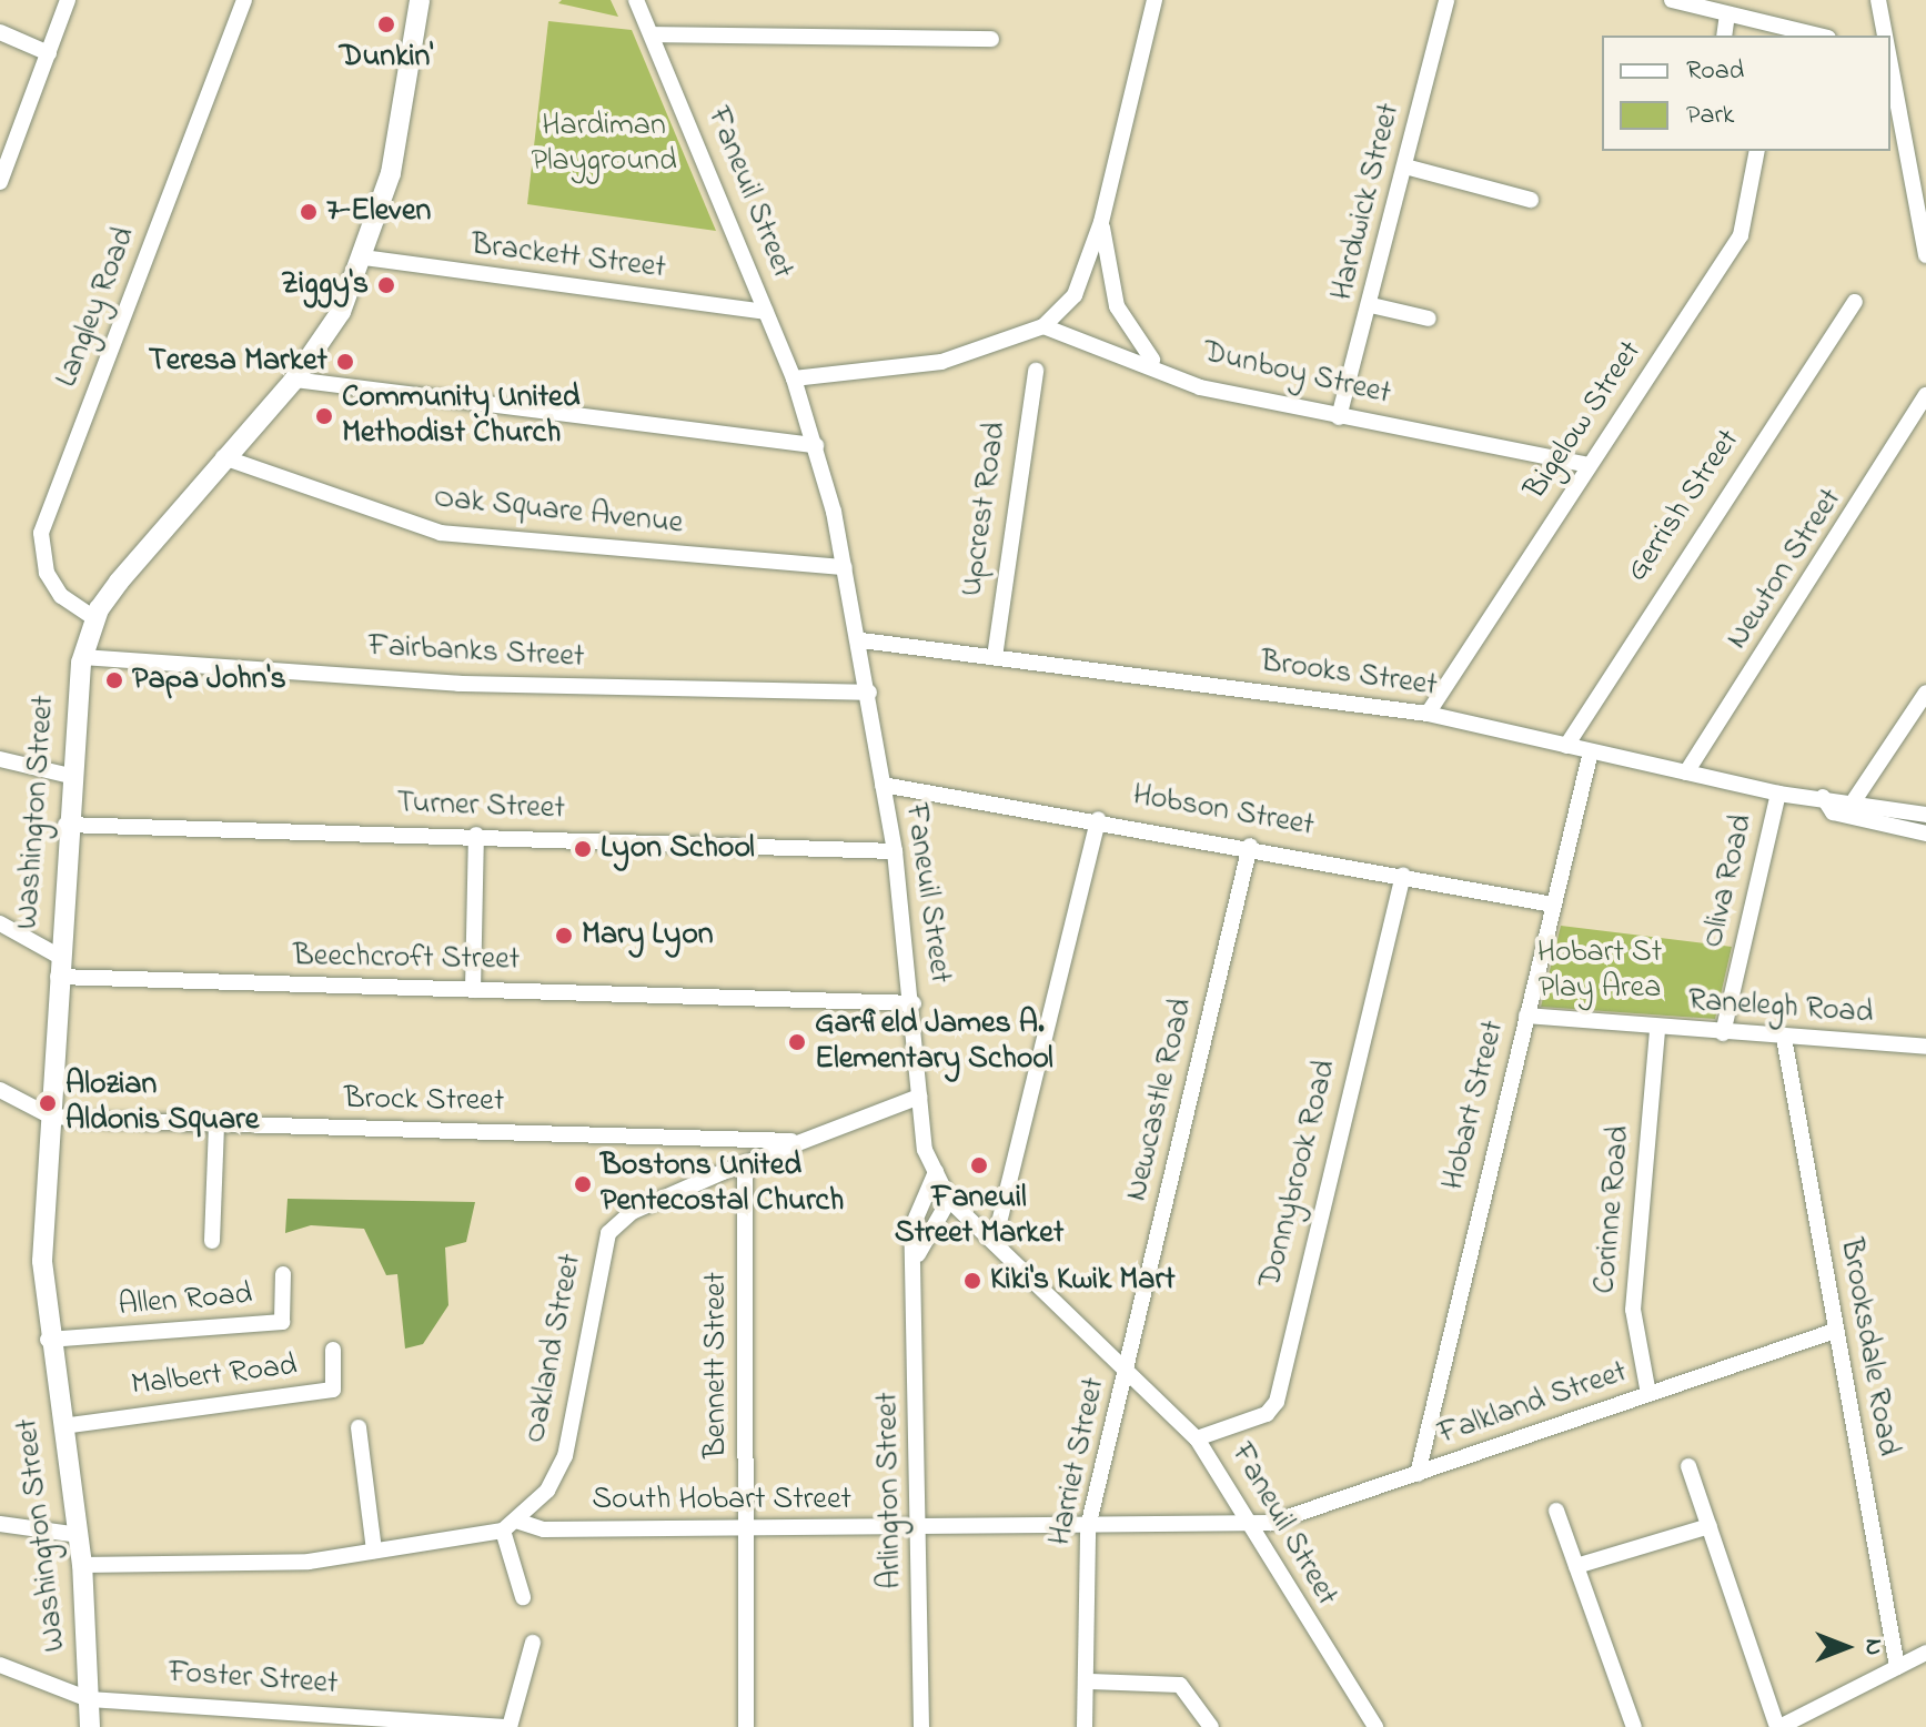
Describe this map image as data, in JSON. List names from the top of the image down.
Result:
{
  "streets": {
    "main road": ["Washington Street"],
    "street": [
      "Faneuil Street",
      "Hardwick Street",
      "Brackett Street",
      "Langley Road",
      "Dunboy Street",
      "Bigelow Street",
      "Gerrish Street",
      "Upcrest Road",
      "Oak Square Avenue",
      "Newton Street",
      "Fairbanks Street",
      "Brooks Street",
      "Turner Street",
      "Hobson Street",
      "Oliva Road",
      "Beechcroft Street",
      "Ranelegh Road",
      "Newcastle Road",
      "Brock Street",
      "Hobart Street",
      "Donnybrook Road",
      "Corinne Road",
      "Allen Road",
      "Brooksdale Road",
      "Oakland Street",
      "Bennett Street",
      "Malbert Road",
      "Falkland Street",
      "Harriet Street",
      "Arlington Street",
      "South Hobart Street",
      "Foster Street"
    ]
  },
  "crossings": [
    ["Faneuil Street", "Brackett Street"],
    ["Faneuil Street", "Oak Square Avenue"],
    ["Faneuil Street", "Fairbanks Street"],
    ["Faneuil Street", "Brooks Street"],
    ["Faneuil Street", "Turner Street"],
    ["Faneuil Street", "Hobson Street"],
    ["Faneuil Street", "Beechcroft Street"],
    ["Faneuil Street", "Newcastle Road"],
    ["Faneuil Street", "Donnybrook Road"],
    ["Faneuil Street", "Oakland Street"],
    ["Faneuil Street", "Falkland Street"],
    ["Faneuil Street", "Harriet Street"],
    ["Faneuil Street", "Arlington Street"],
    ["Faneuil Street", "South Hobart Street"],
    ["Hardwick Street", "Dunboy Street"],
    ["Brackett Street", "Washington Street"],
    ["Langley Road", "Washington Street"],
    ["Dunboy Street", "Bigelow Street"],
    ["Bigelow Street", "Brooks Street"],
    ["Gerrish Street", "Brooks Street"],
    ["Upcrest Road", "Brooks Street"],
    ["Oak Square Avenue", "Washington Street"],
    ["Newton Street", "Brooks Street"],
    ["Fairbanks Street", "Washington Street"],
    ["Brooks Street", "Oliva Road"],
    ["Brooks Street", "Hobart Street"],
    ["Turner Street", "Washington Street"],
    ["Hobson Street", "Newcastle Road"],
    ["Hobson Street", "Hobart Street"],
    ["Hobson Street", "Donnybrook Road"],
    ["Washington Street", "Beechcroft Street"],
    ["Washington Street", "Brock Street"],
    ["Washington Street", "Allen Road"],
    ["Washington Street", "Malbert Road"],
    ["Washington Street", "Foster Street"],
    ["Oliva Road", "Ranelegh Road"],
    ["Ranelegh Road", "Hobart Street"],
    ["Ranelegh Road", "Corinne Road"],
    ["Ranelegh Road", "Brooksdale Road"],
    ["Newcastle Road", "Harriet Street"],
    ["Brock Street", "Oakland Street"],
    ["Hobart Street", "Falkland Street"],
    ["Corinne Road", "Falkland Street"],
    ["Brooksdale Road", "Falkland Street"],
    ["Oakland Street", "Bennett Street"],
    ["Oakland Street", "South Hobart Street"],
    ["Bennett Street", "South Hobart Street"],
    ["Falkland Street", "South Hobart Street"],
    ["Harriet Street", "South Hobart Street"],
    ["Arlington Street", "South Hobart Street"]
  ],
  "parks": ["Hardiman Playground", "Hobart St Play Area"],
  "places": [
    "Dunkin'",
    "7-Eleven",
    "Ziggy's",
    "Teresa Market",
    "Community United Methodist Church",
    "Papa John's",
    "Lyon School",
    "Mary Lyon",
    "Garfield James A. Elementary School",
    "Alozian Aldonis Square",
    "Faneuil Street Market",
    "Bostons United Pentecostal Church",
    "Kiki's Kwik Mart"
  ],
  "legend": ["Road", "Park"],
  "north": "right"
}
